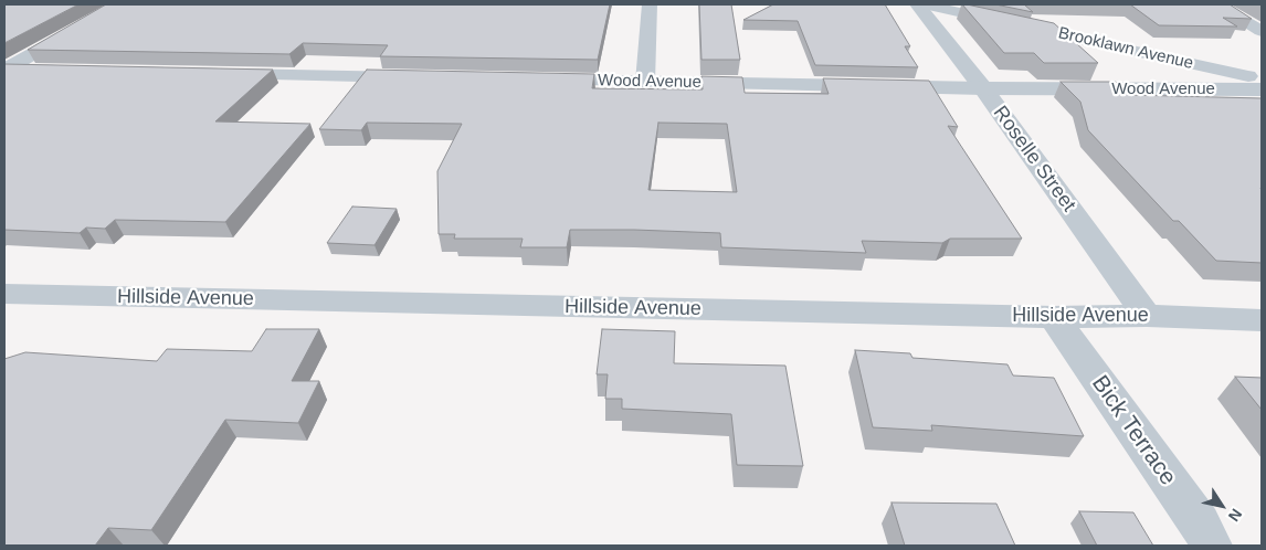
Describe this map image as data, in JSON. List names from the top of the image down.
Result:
{
  "streets": {
    "street": [
      "Brooklawn Avenue",
      "Wood Avenue",
      "Roselle Street",
      "Hillside Avenue",
      "Bick Terrace"
    ]
  },
  "crossings": [
    ["Wood Avenue", "Roselle Street"],
    ["Roselle Street", "Hillside Avenue"],
    ["Hillside Avenue", "Bick Terrace"]
  ],
  "north": "bottom right"
}
